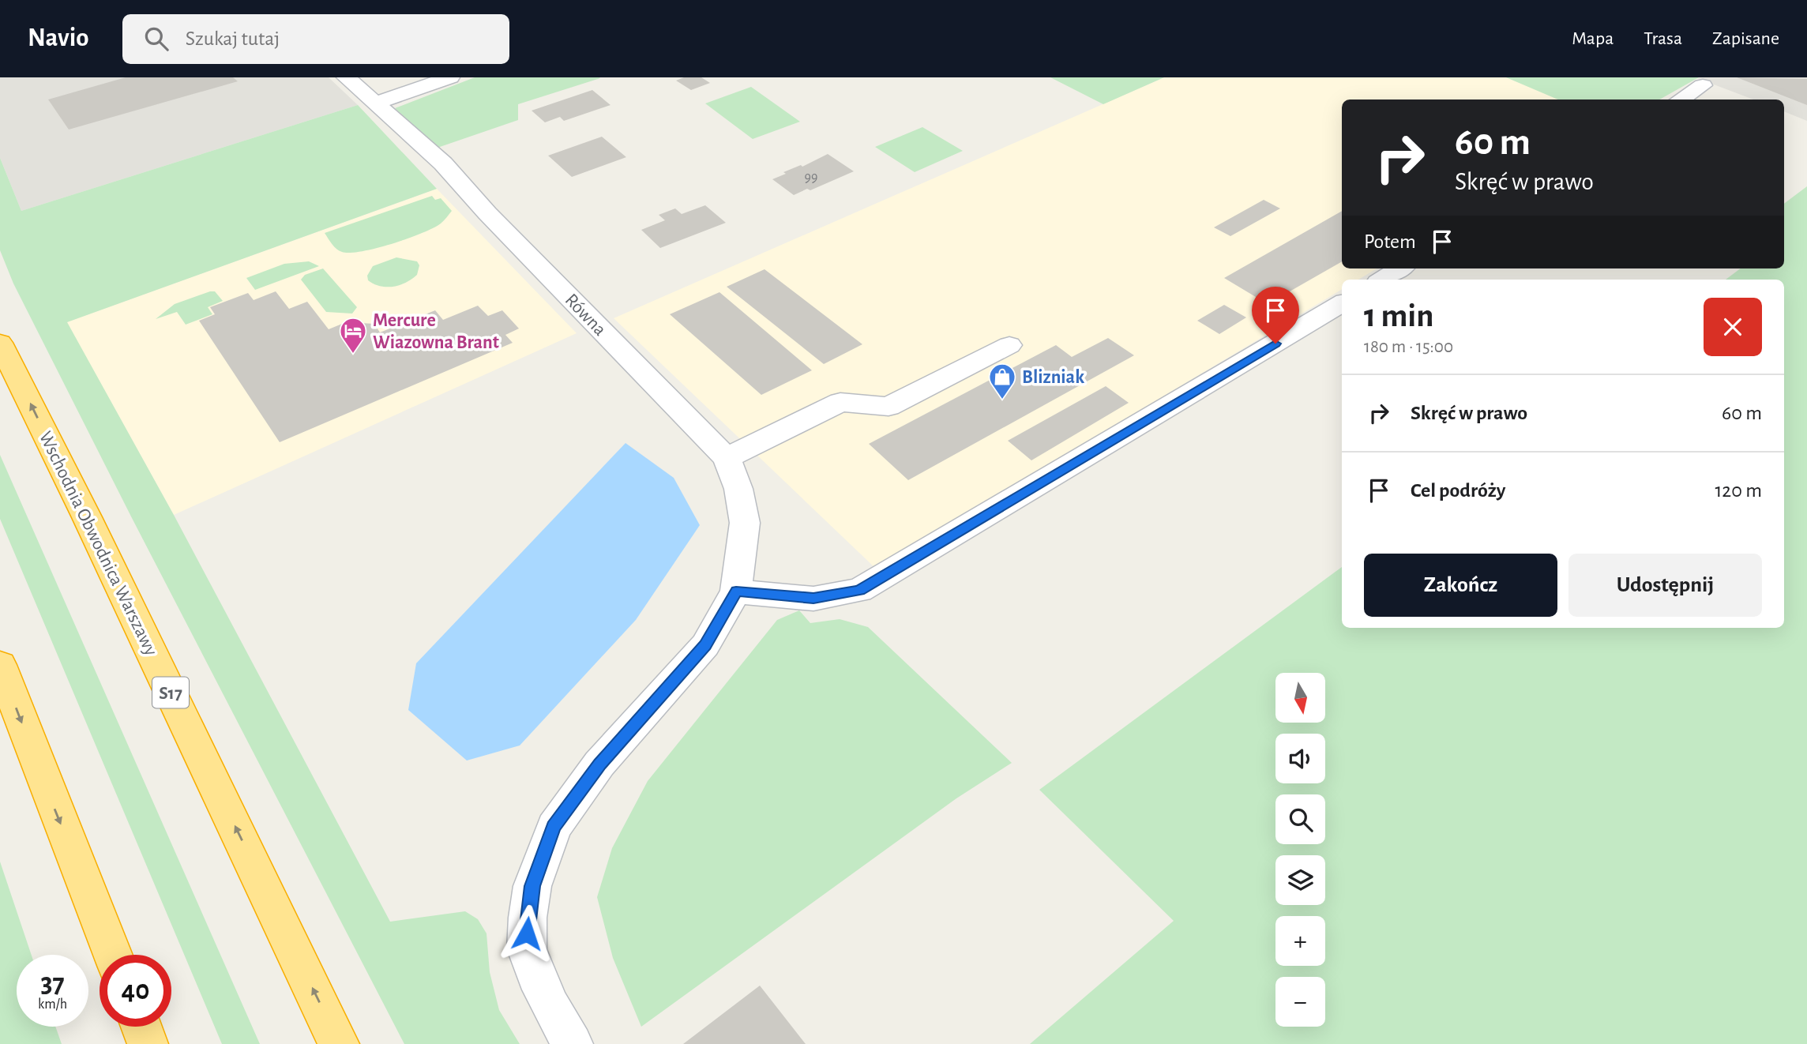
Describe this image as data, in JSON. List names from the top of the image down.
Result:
{
  "streets": {
    "highway": ["Wschodnia Obwodnica Warszawy", "S17"],
    "street": ["Równa"]
  },
  "places": {
    "hotel": ["Mercure Wiazowna Brant"],
    "shop": ["Blizniak"]
  },
  "house_numbers": ["99"],
  "north": "bottom",
  "page": {
    "header": "Navio",
    "search": "Szukaj tutaj",
    "nav": ["Mapa", "Trasa", "Zapisane"],
    "turn": ["60 m", "Skręć w prawo"],
    "then": "Potem",
    "heading": ["1 min", "180 m · 15:00"],
    "list": [
      {
        "name": "Skręć w prawo",
        "value": "60 m"
      },
      {
        "name": "Cel podróży",
        "value": "120 m"
      }
    ],
    "buttons": ["Zakończ", "Udostępnij"],
    "map_buttons": ["+", "−"],
    "speed": "37 km/h",
    "limit": "40"
  }
}
